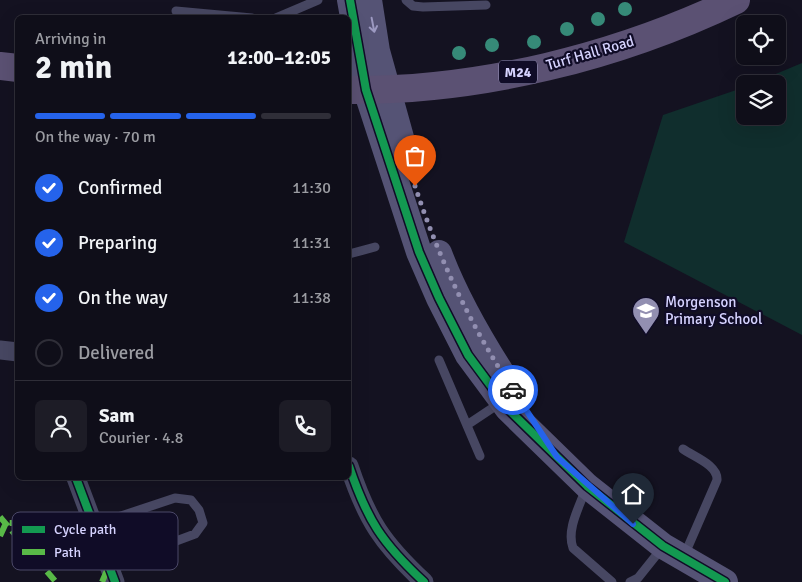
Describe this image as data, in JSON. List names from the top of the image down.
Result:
{
  "streets": {
    "main road": ["Turf Hall Road", "M24"]
  },
  "places": {
    "school or university": ["Morgenson Primary School"]
  },
  "legend": ["Cycle path", "Path"],
  "page": {
    "heading": ["2 min", "Arriving in", "12:00–12:05"],
    "panel": ["Sam", "Courier · 4.8"],
    "bar": "On the way · 70 m",
    "list": [
      ["Confirmed", "11:30"],
      ["Preparing", "11:31"],
      ["On the way", "11:38"],
      "Delivered"
    ]
  }
}
